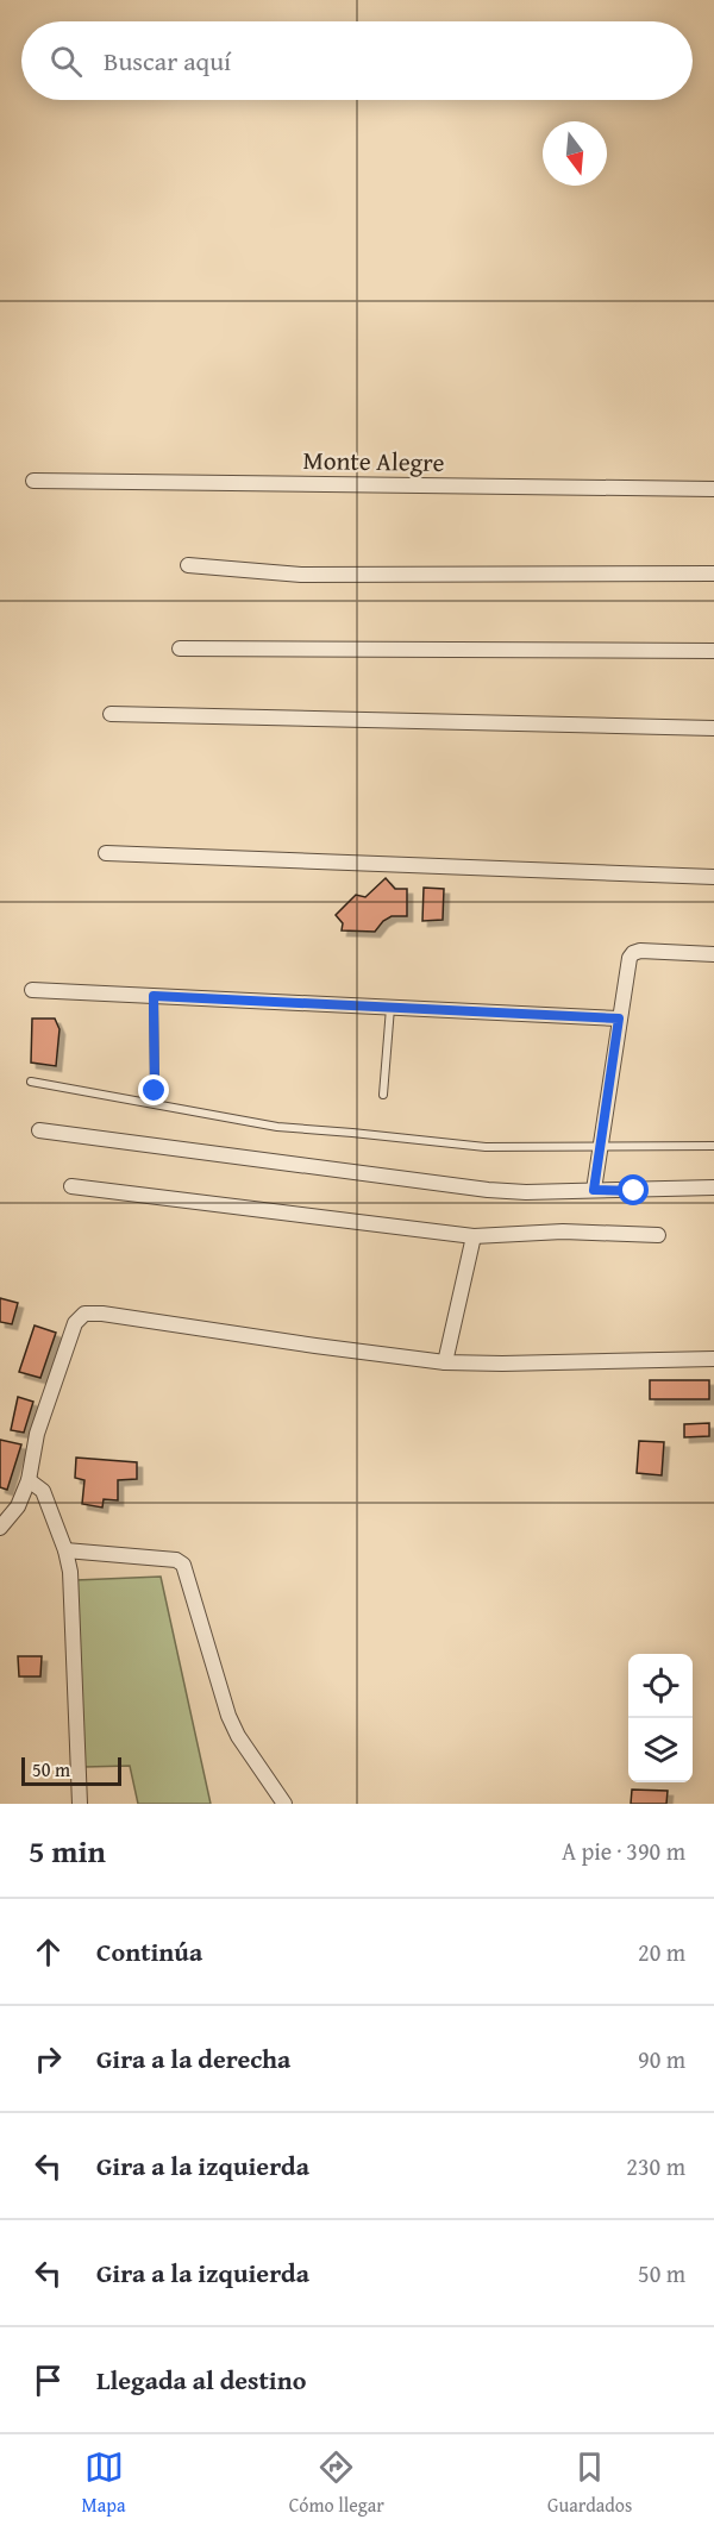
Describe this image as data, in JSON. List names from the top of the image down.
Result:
{
  "streets": {
    "street": ["Monte Alegre"]
  },
  "scale_bar": "50 m",
  "north": "bottom",
  "page": {
    "search": "Buscar aquí",
    "scale": "50 m",
    "heading": ["5 min", "A pie · 390 m"],
    "list": [
      ["Continúa", "20 m"],
      ["Gira a la derecha", "90 m"],
      ["Gira a la izquierda", "230 m"],
      ["Gira a la izquierda", "50 m"],
      "Llegada al destino"
    ],
    "nav": ["Mapa", "Cómo llegar", "Guardados"]
  }
}
